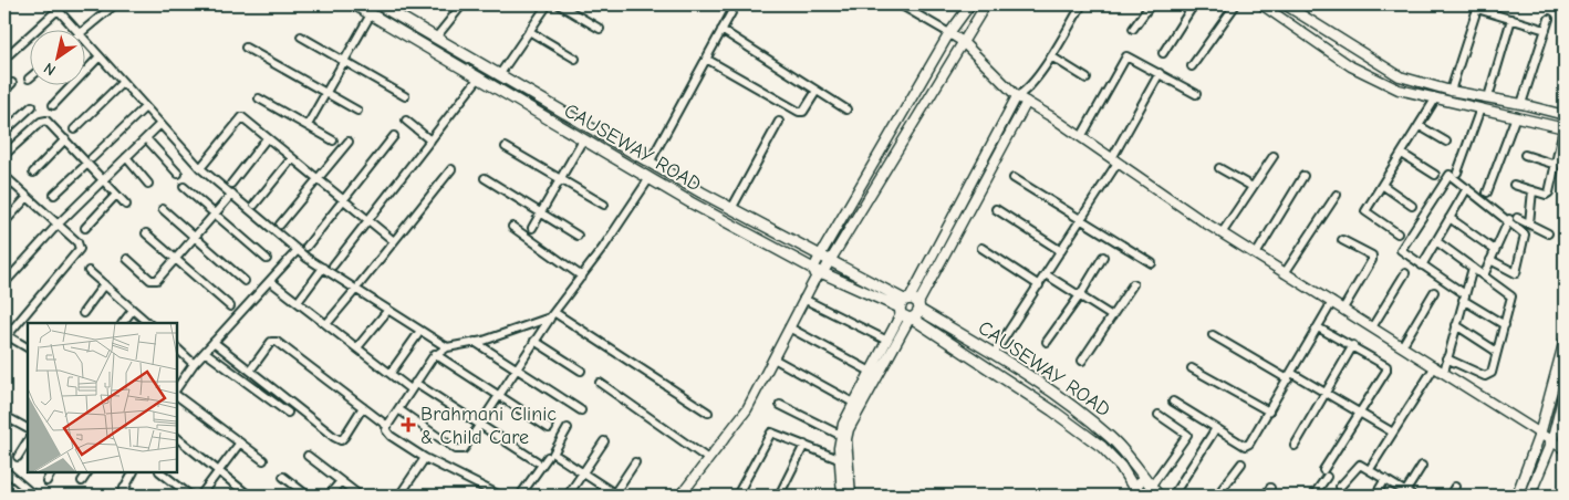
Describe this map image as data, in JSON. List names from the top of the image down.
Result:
{
  "streets": {
    "main road": ["CAUSEWAY ROAD"]
  },
  "places": {
    "health": ["Brahmani Clinic & Child Care"]
  },
  "north": "bottom left"
}
